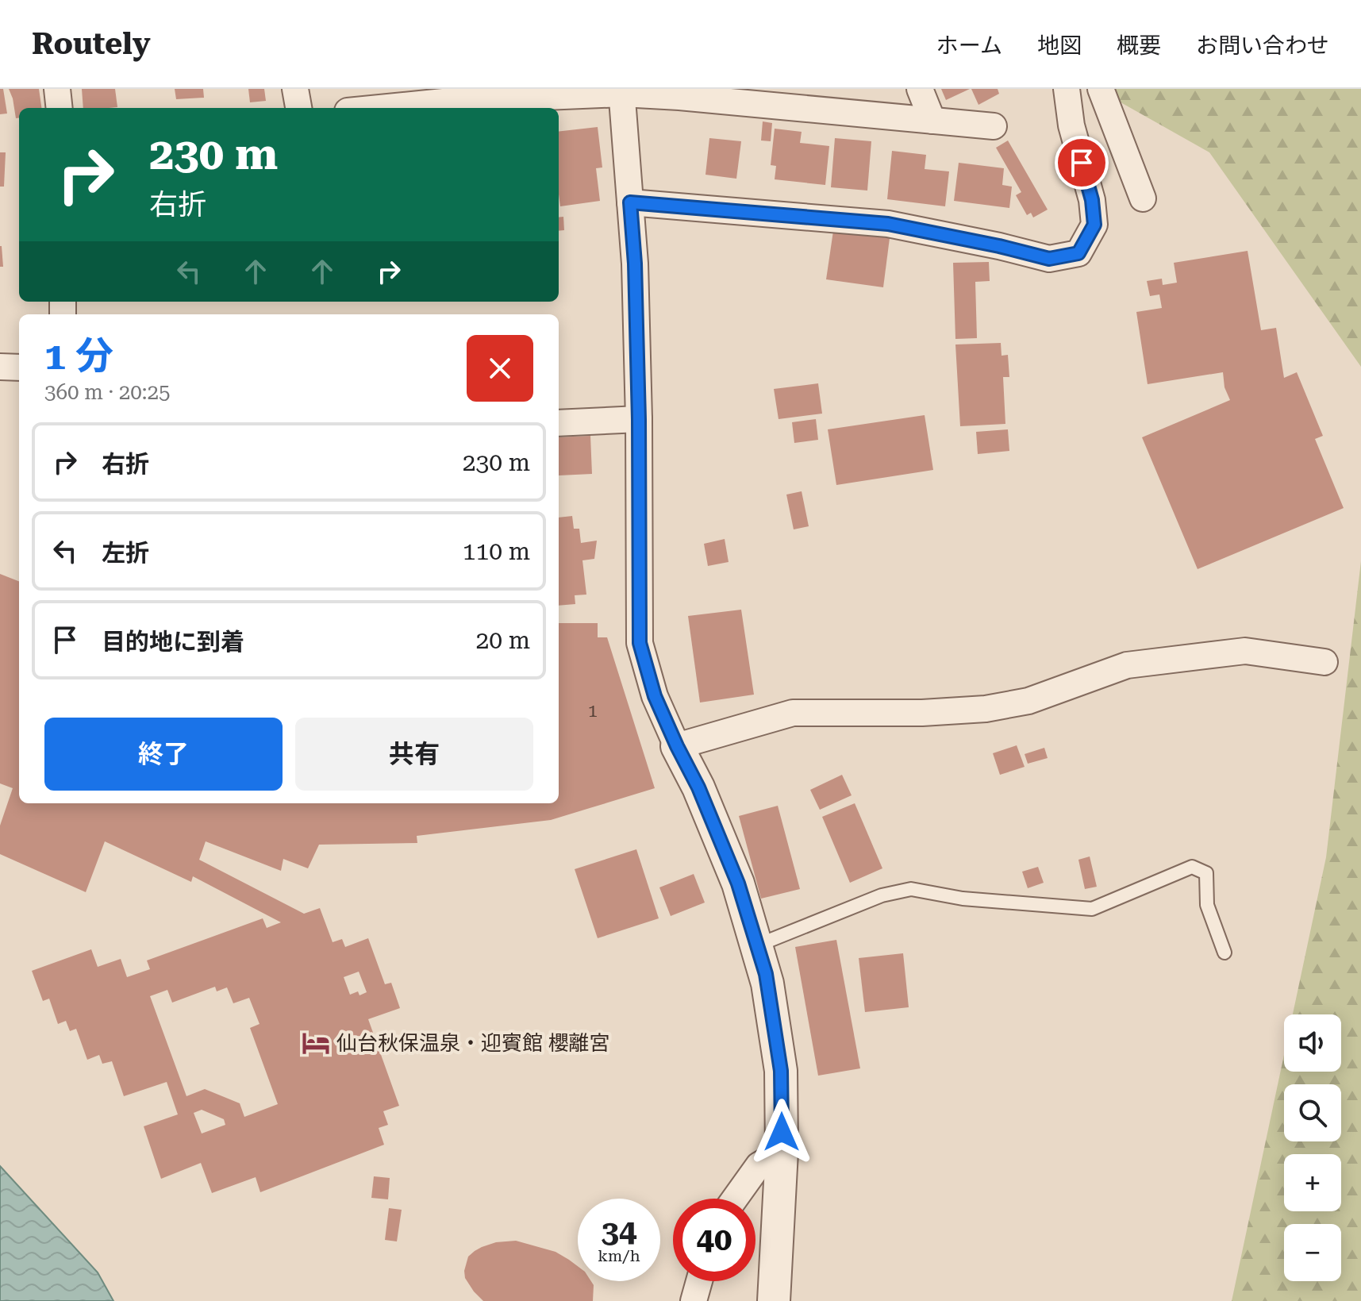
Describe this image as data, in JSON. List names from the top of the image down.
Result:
{
  "places": {
    "hotel": ["仙台秋保温泉・迎賓館 櫻離宮"]
  },
  "house_numbers": ["1"],
  "page": {
    "header": "Routely",
    "nav": [
      "ホーム",
      "地図",
      "概要",
      "お問い合わせ"
    ],
    "turn": ["230 m", "右折"],
    "heading": ["1 分", "360 m · 20:25"],
    "list": [
      {
        "name": "右折",
        "value": "230 m"
      },
      {
        "name": "左折",
        "value": "110 m"
      },
      {
        "name": "目的地に到着",
        "value": "20 m"
      }
    ],
    "buttons": ["終了", "共有"],
    "map_buttons": ["+", "−"],
    "speed": "34 km/h",
    "limit": "40"
  }
}
